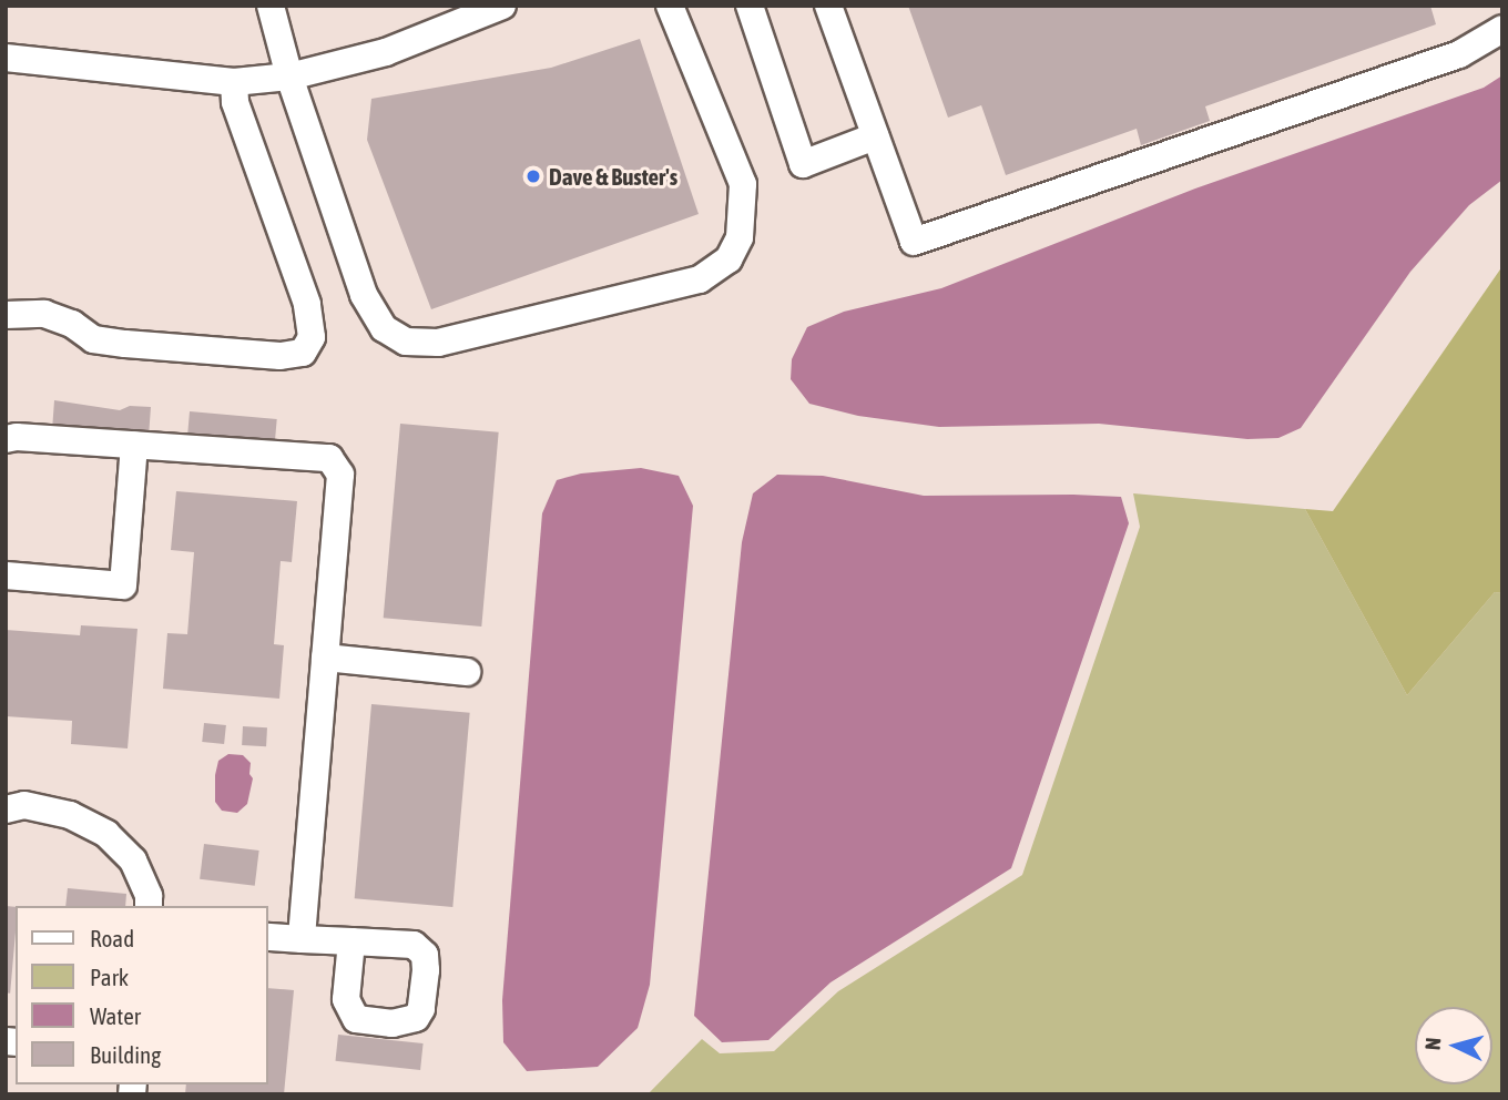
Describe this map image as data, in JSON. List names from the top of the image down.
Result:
{
  "places": ["Dave & Buster's"],
  "legend": [
    "Road",
    "Park",
    "Water",
    "Building"
  ],
  "north": "left"
}
